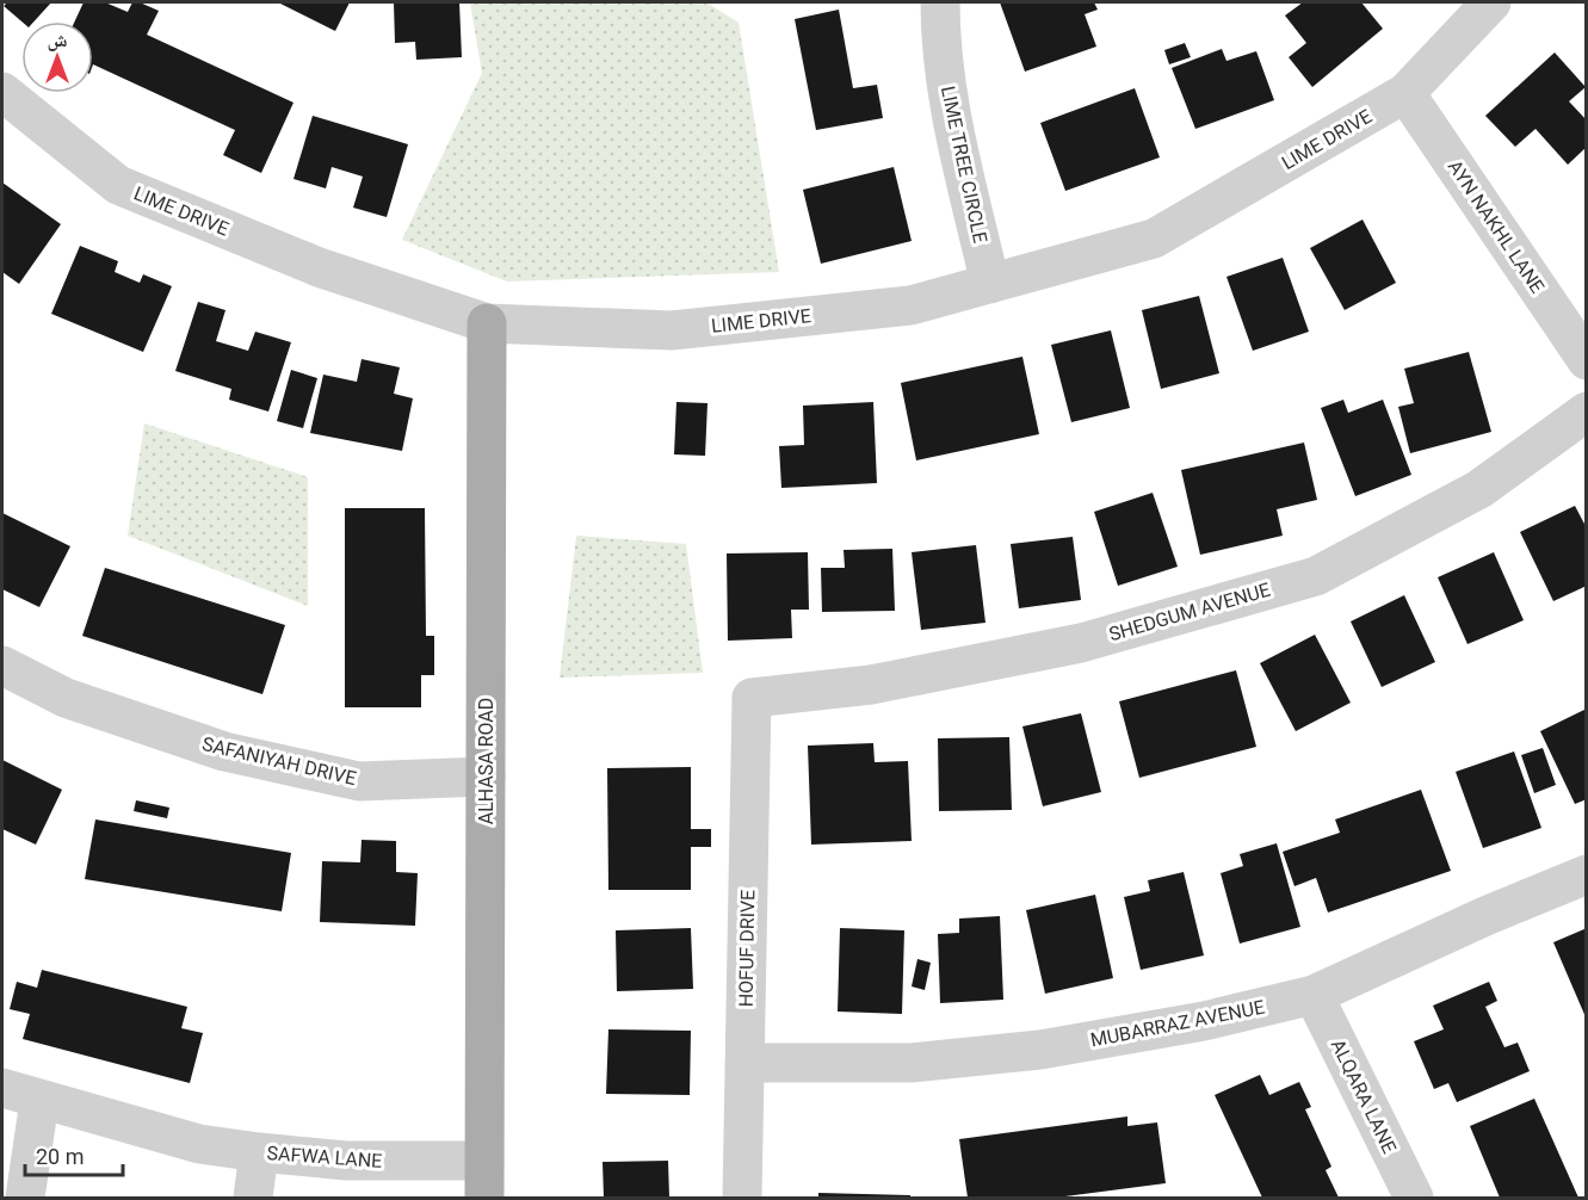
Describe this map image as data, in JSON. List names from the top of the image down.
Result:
{
  "streets": {
    "main road": ["ALHASA ROAD"],
    "street": [
      "LIME DRIVE",
      "LIME TREE CIRCLE",
      "AYN NAKHL LANE",
      "SHEDGUM AVENUE",
      "SAFANIYAH DRIVE",
      "HOFUF DRIVE",
      "MUBARRAZ AVENUE",
      "ALQARA LANE",
      "SAFWA LANE"
    ]
  },
  "crossings": [
    ["LIME DRIVE", "LIME TREE CIRCLE"],
    ["LIME DRIVE", "AYN NAKHL LANE"],
    ["LIME DRIVE", "ALHASA ROAD"],
    ["SHEDGUM AVENUE", "HOFUF DRIVE"],
    ["SAFANIYAH DRIVE", "ALHASA ROAD"],
    ["ALHASA ROAD", "SAFWA LANE"],
    ["HOFUF DRIVE", "MUBARRAZ AVENUE"],
    ["MUBARRAZ AVENUE", "ALQARA LANE"]
  ],
  "scale_bar": "20 m",
  "north": "top"
}
